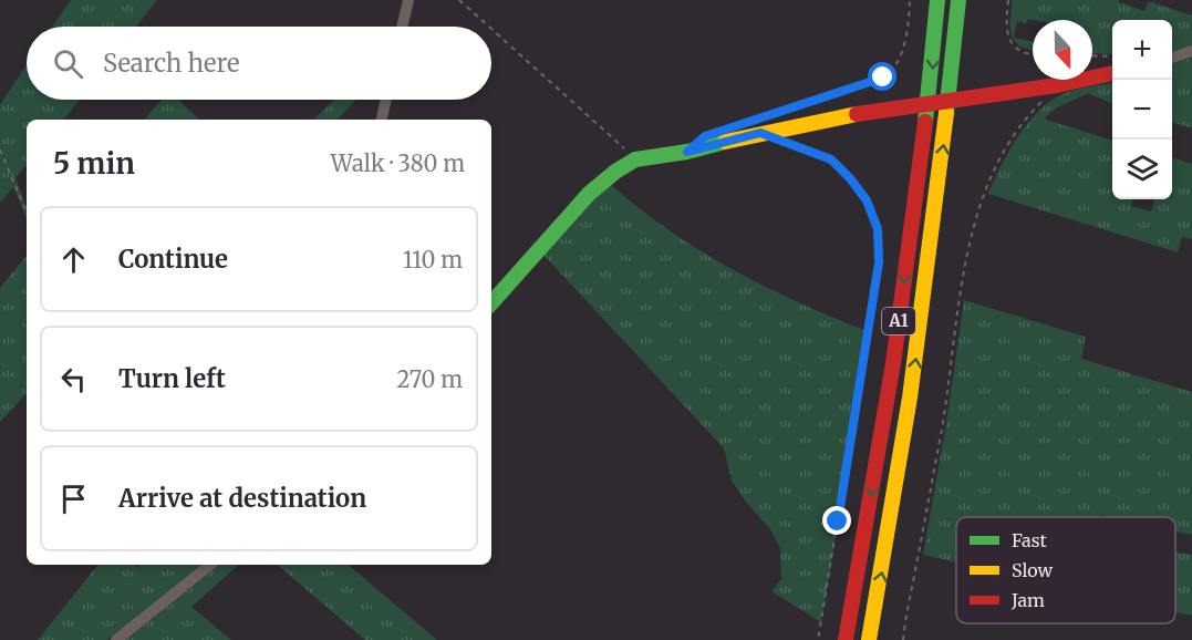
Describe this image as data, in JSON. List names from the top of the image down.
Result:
{
  "streets": {
    "main road": ["A1"]
  },
  "legend": ["Fast", "Slow", "Jam"],
  "north": "bottom",
  "page": {
    "map_buttons": ["+", "−"],
    "search": "Search here",
    "heading": ["5 min", "Walk · 380 m"],
    "list": [
      ["Continue", "110 m"],
      ["Turn left", "270 m"],
      "Arrive at destination"
    ]
  }
}
